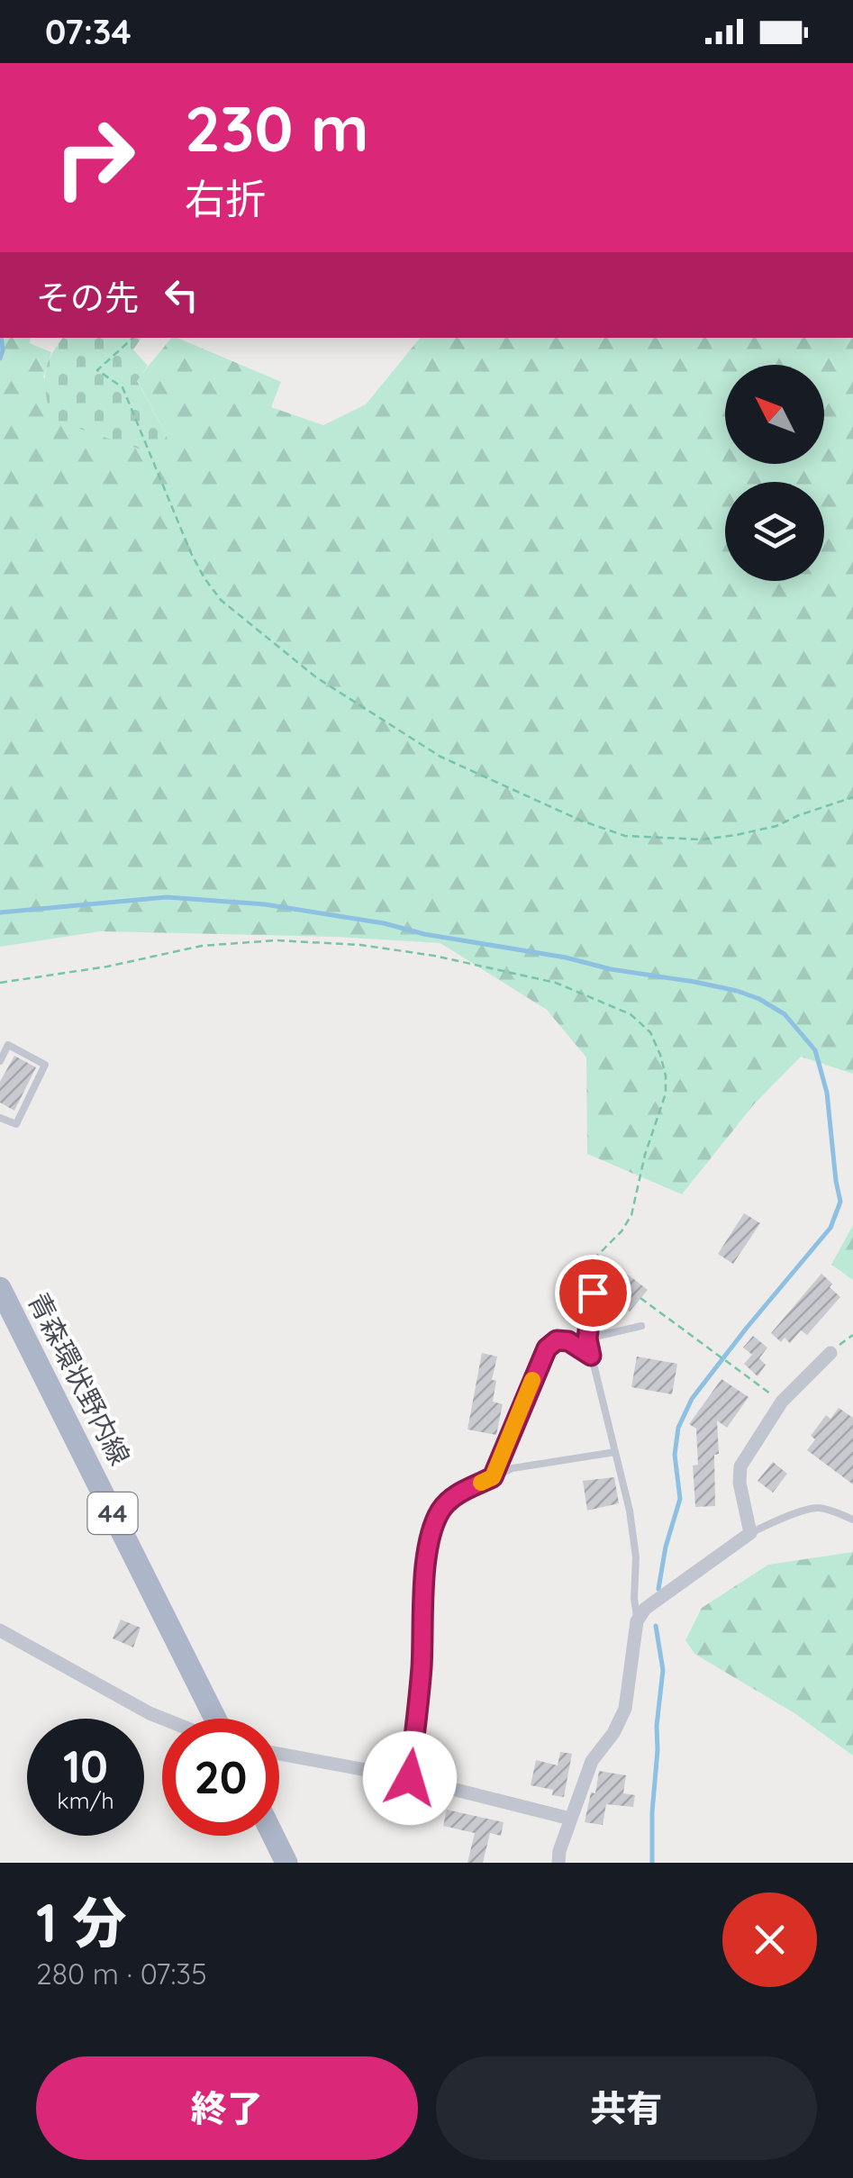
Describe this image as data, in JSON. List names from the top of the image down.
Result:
{
  "streets": {
    "main road": ["青森環状野内線", "44"]
  },
  "north": "top left",
  "page": {
    "status": "07:34",
    "turn": ["230 m", "右折"],
    "then": "その先",
    "speed": "10 km/h",
    "limit": "20",
    "heading": ["1 分", "280 m · 07:35"],
    "buttons": ["終了", "共有"]
  }
}
